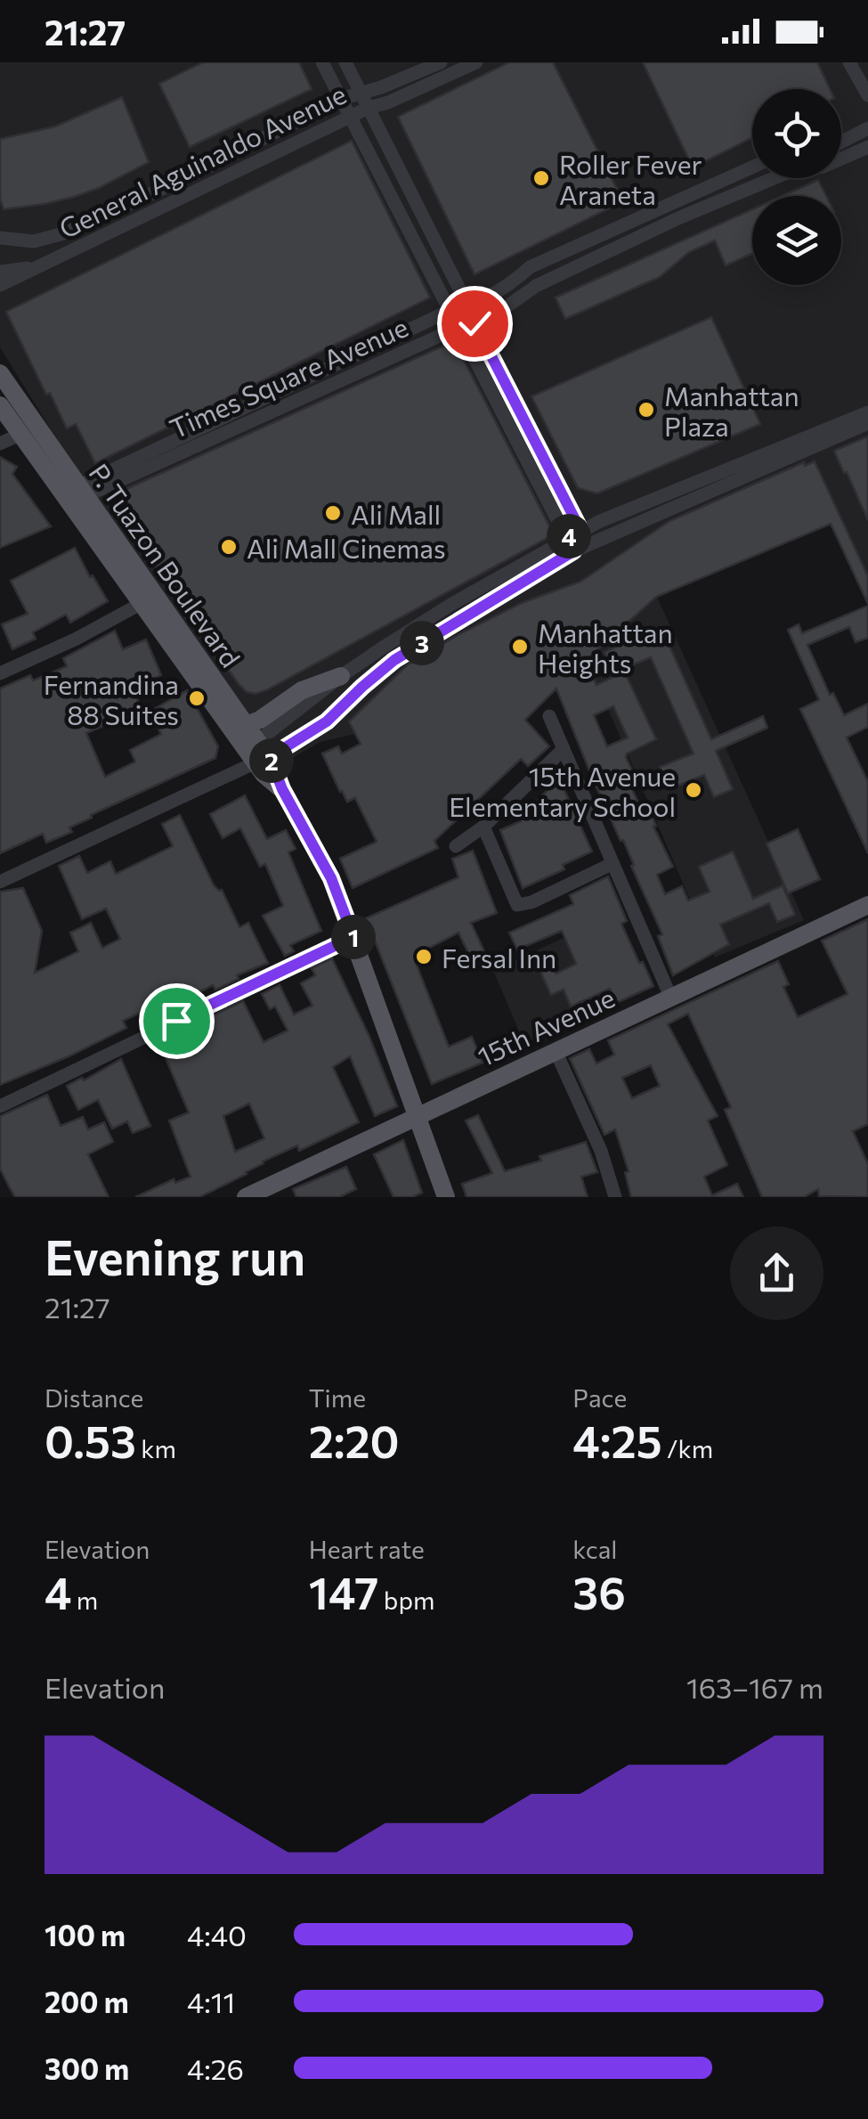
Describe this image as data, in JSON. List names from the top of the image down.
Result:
{
  "streets": {
    "main road": ["P. Tuazon Boulevard", "15th Avenue"],
    "street": ["General Aguinaldo Avenue", "Times Square Avenue"]
  },
  "crossings": [
    ["Times Square Avenue", "P. Tuazon Boulevard"],
    ["P. Tuazon Boulevard", "15th Avenue"]
  ],
  "places": [
    "Roller Fever Araneta",
    "Manhattan Plaza",
    "Ali Mall",
    "Ali Mall Cinemas",
    "Manhattan Heights",
    "Fernandina 88 Suites",
    "15th Avenue Elementary School",
    "Fersal Inn"
  ],
  "page": {
    "status": "21:27",
    "pins": [
      "4",
      "3",
      "2",
      "1"
    ],
    "heading": ["Evening run", "21:27"],
    "stats": [
      ["Distance", "0.53 km"],
      ["Time", "2:20"],
      ["Pace", "4:25 /km"],
      ["Elevation", "4 m"],
      ["Heart rate", "147 bpm"],
      ["kcal", "36"]
    ],
    "chart": ["Elevation", "163–167 m"],
    "list": [
      {
        "name": "100 m",
        "note": "4:40"
      },
      {
        "name": "200 m",
        "note": "4:11"
      },
      {
        "name": "300 m",
        "note": "4:26"
      }
    ]
  }
}
